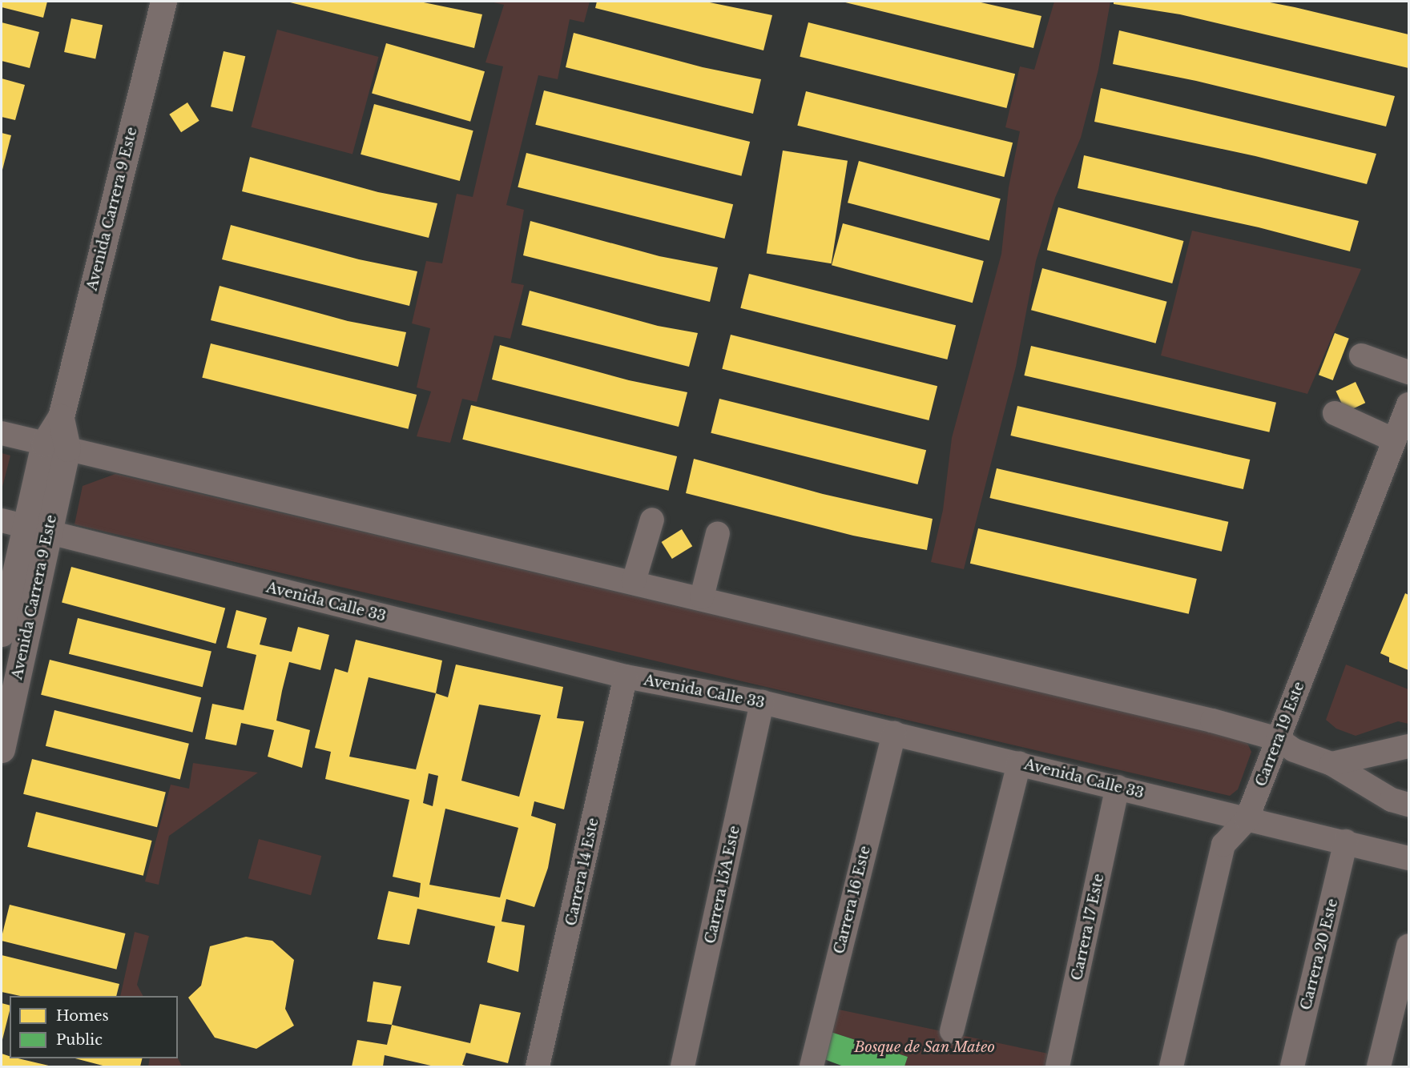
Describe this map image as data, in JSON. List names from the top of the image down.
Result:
{
  "streets": {
    "main road": ["Avenida Carrera 9 Este"],
    "street": [
      "Avenida Calle 33",
      "Carrera 19 Este",
      "Carrera 14 Este",
      "Carrera 15A Este",
      "Carrera 16 Este",
      "Carrera 17 Este",
      "Carrera 20 Este"
    ]
  },
  "crossings": [
    ["Avenida Carrera 9 Este", "Avenida Calle 33"],
    ["Avenida Calle 33", "Carrera 19 Este"],
    ["Avenida Calle 33", "Carrera 14 Este"],
    ["Avenida Calle 33", "Carrera 15A Este"],
    ["Avenida Calle 33", "Carrera 16 Este"],
    ["Avenida Calle 33", "Carrera 17 Este"],
    ["Avenida Calle 33", "Carrera 20 Este"]
  ],
  "parks": ["Bosque de San Mateo"],
  "legend": ["Homes", "Public"]
}
